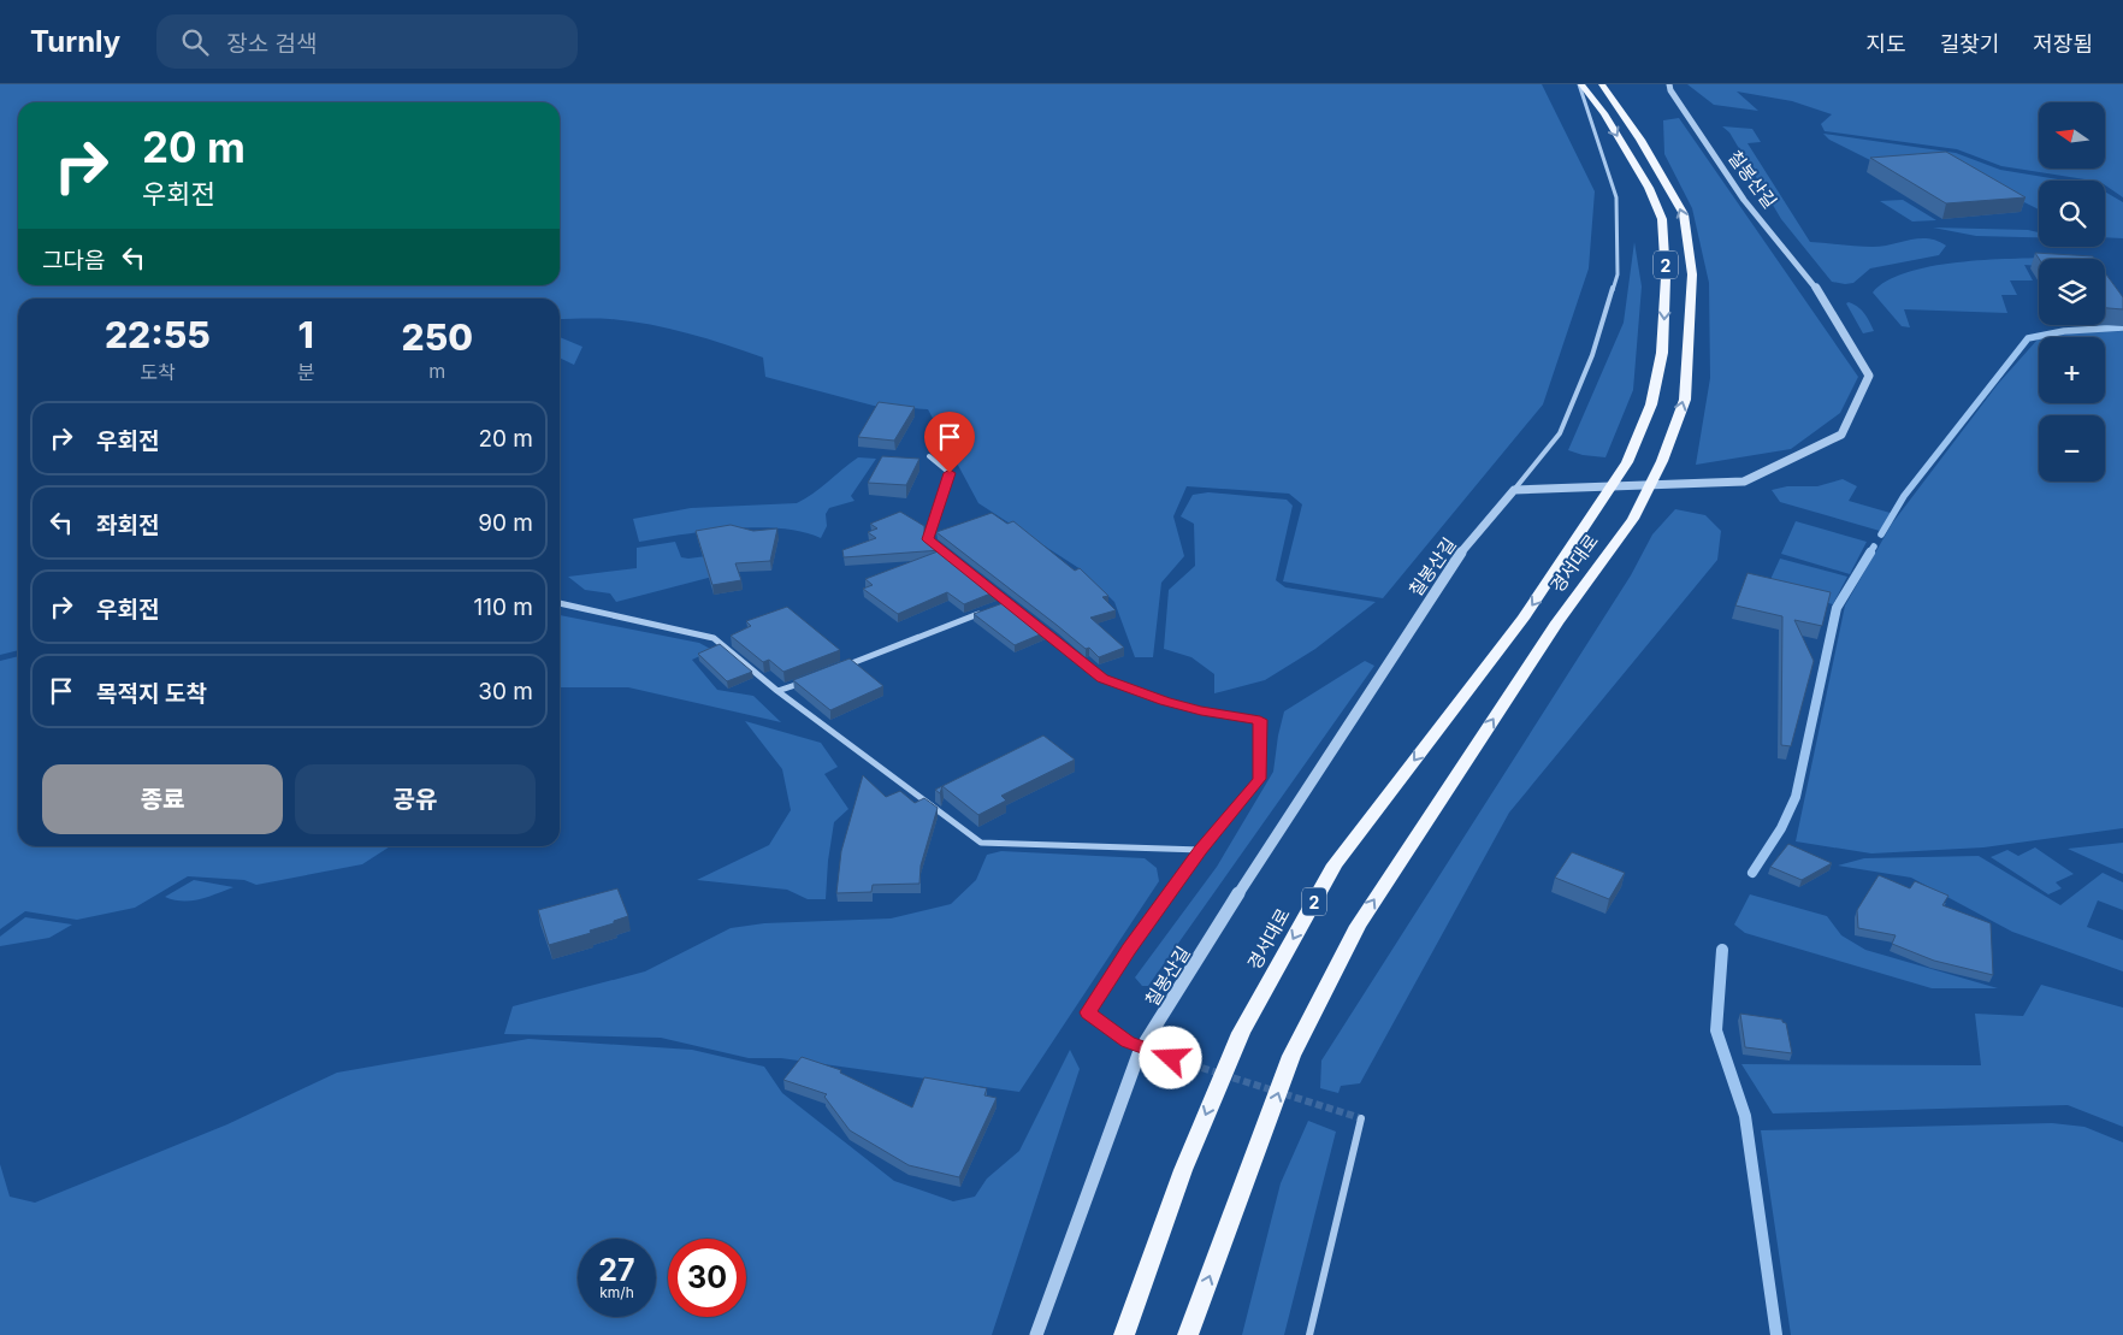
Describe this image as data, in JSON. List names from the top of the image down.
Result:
{
  "streets": {
    "main road": ["2", "경서대로"],
    "street": ["칠봉산길"]
  },
  "north": "left",
  "page": {
    "header": "Turnly",
    "search": "장소 검색",
    "nav": ["지도", "길찾기", "저장됨"],
    "map_buttons": ["+", "−"],
    "turn": ["20 m", "우회전"],
    "then": "그다음",
    "eta": [
      "22:55",
      "도착",
      "1",
      "분",
      "250",
      "m"
    ],
    "list": [
      {
        "name": "우회전",
        "value": "20 m"
      },
      {
        "name": "좌회전",
        "value": "90 m"
      },
      {
        "name": "우회전",
        "value": "110 m"
      },
      {
        "name": "목적지 도착",
        "value": "30 m"
      }
    ],
    "buttons": ["종료", "공유"],
    "speed": "27 km/h",
    "limit": "30"
  }
}
